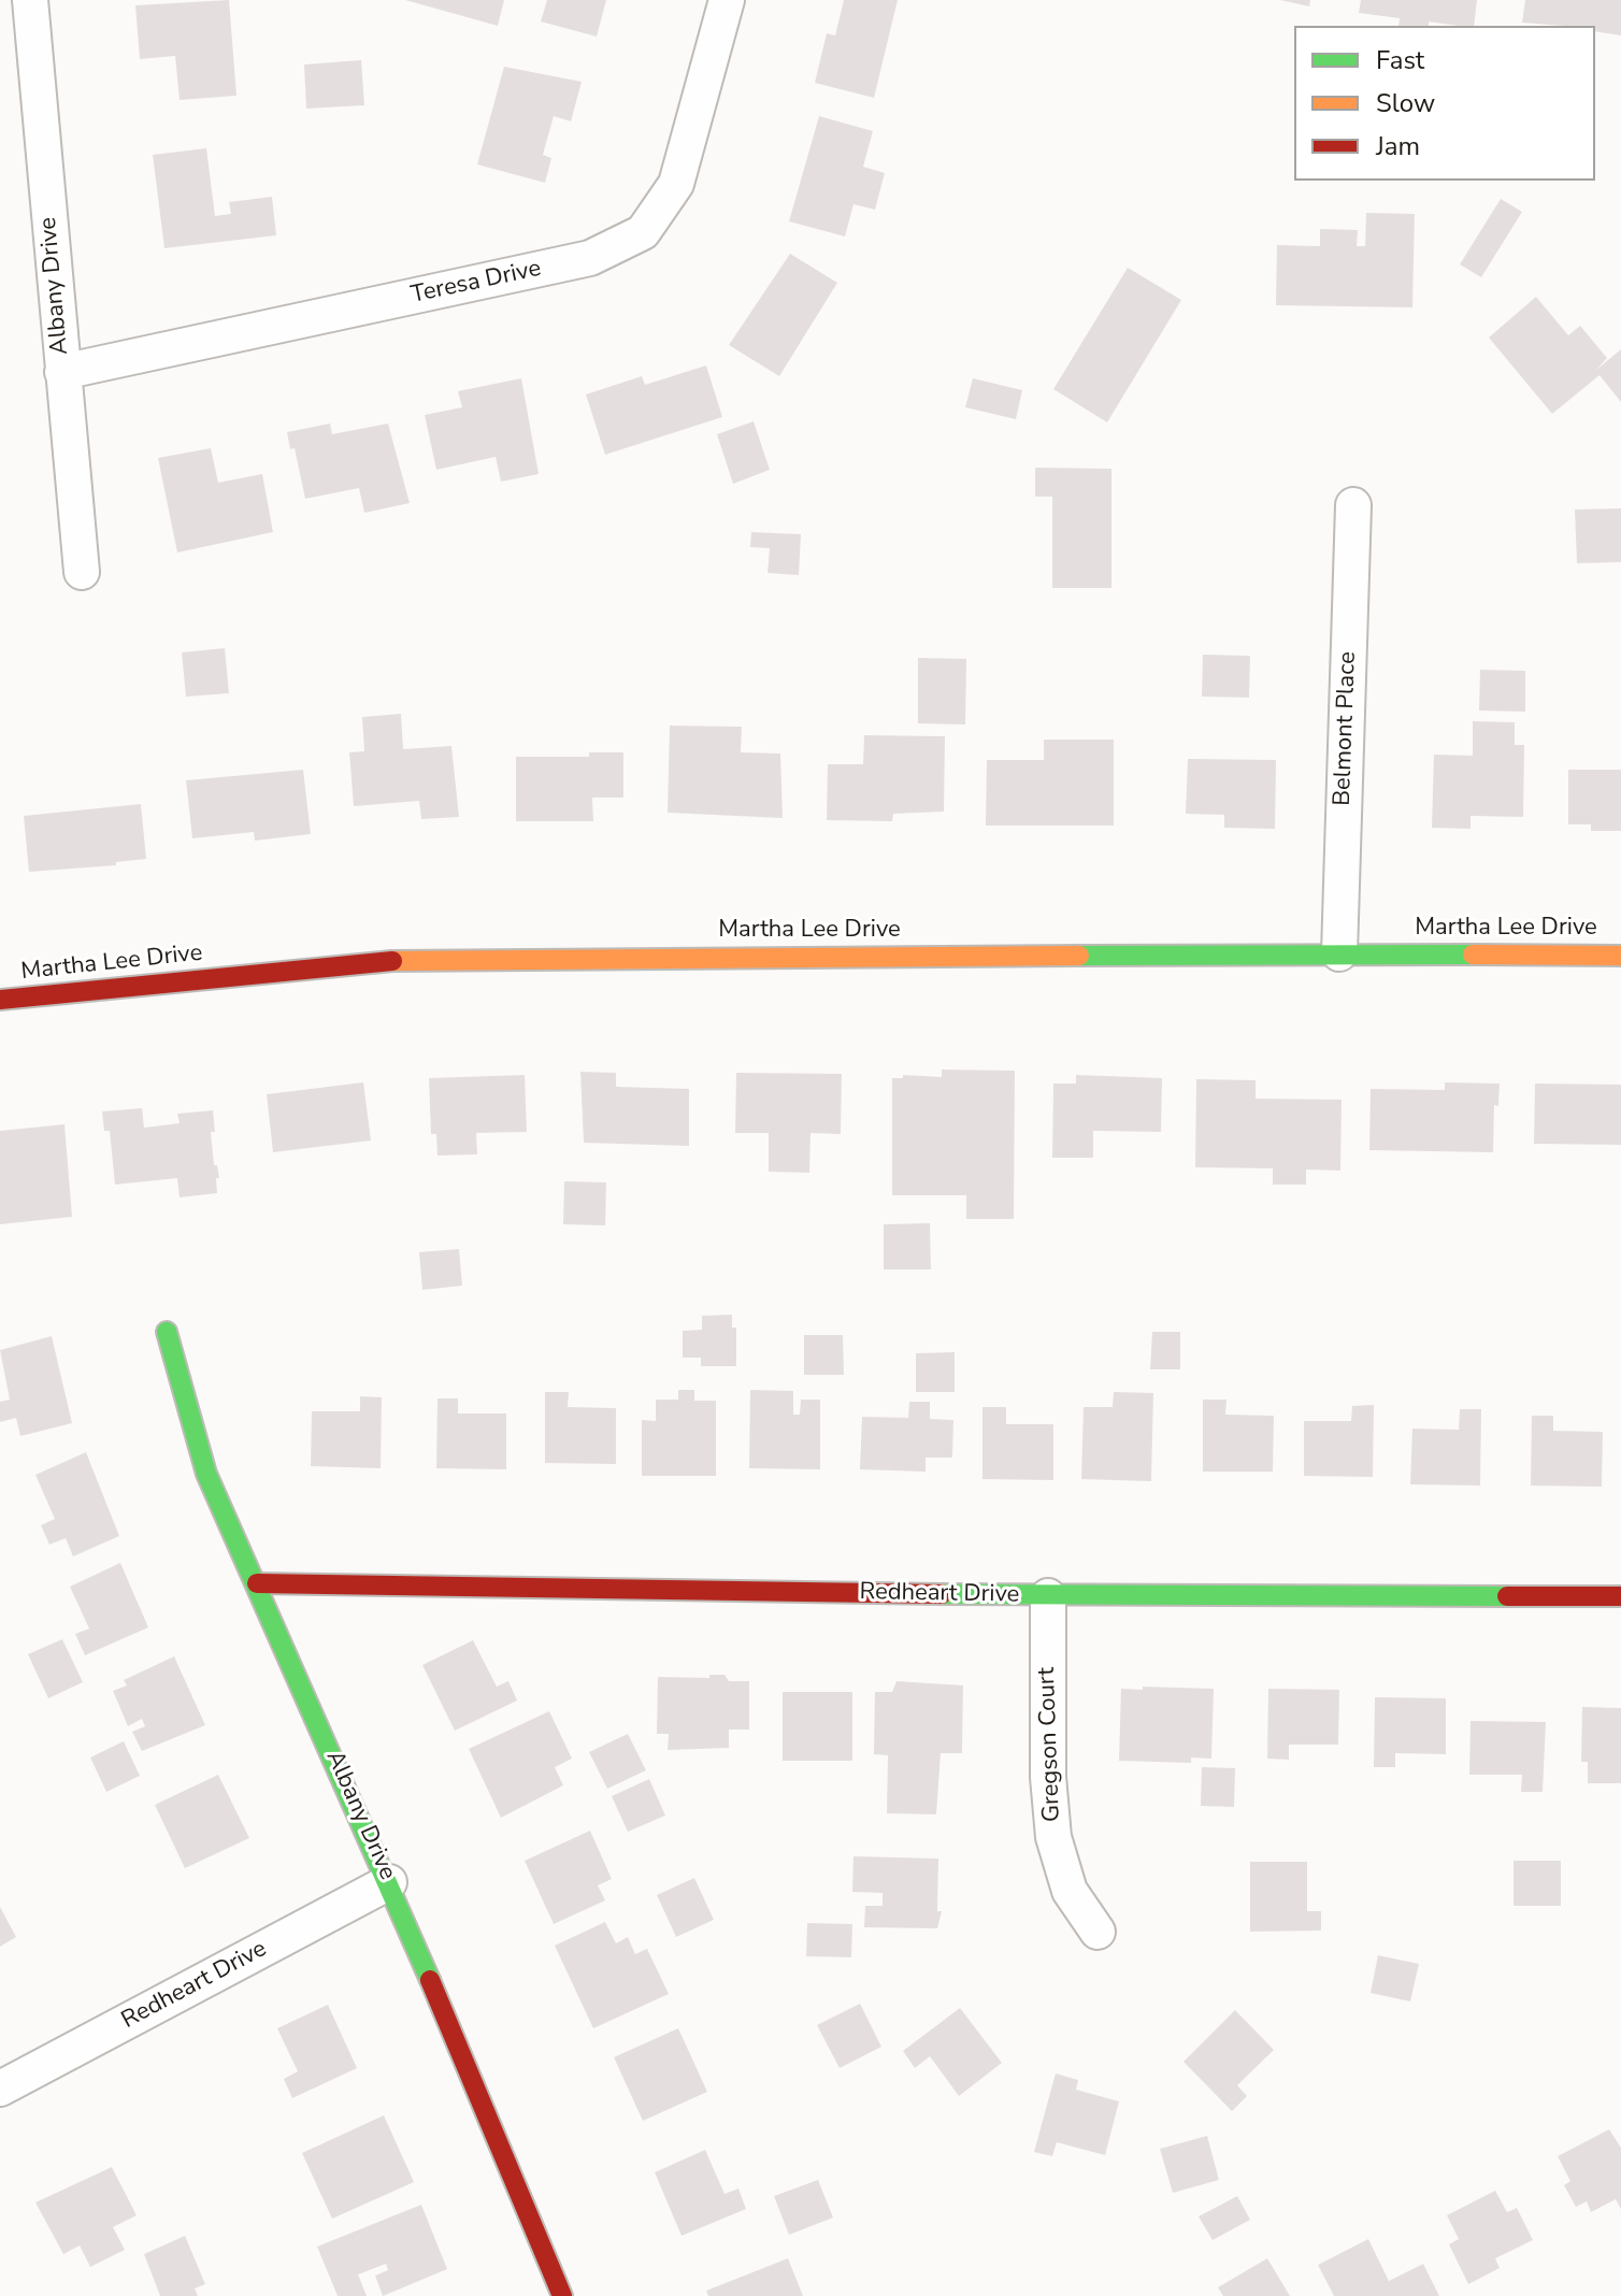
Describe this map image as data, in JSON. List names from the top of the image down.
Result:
{
  "streets": {
    "street": [
      "Teresa Drive",
      "Albany Drive",
      "Belmont Place",
      "Martha Lee Drive",
      "Redheart Drive",
      "Gregson Court"
    ]
  },
  "crossings": [
    ["Teresa Drive", "Albany Drive"],
    ["Albany Drive", "Redheart Drive"],
    ["Belmont Place", "Martha Lee Drive"],
    ["Redheart Drive", "Gregson Court"]
  ],
  "legend": ["Fast", "Slow", "Jam"]
}
